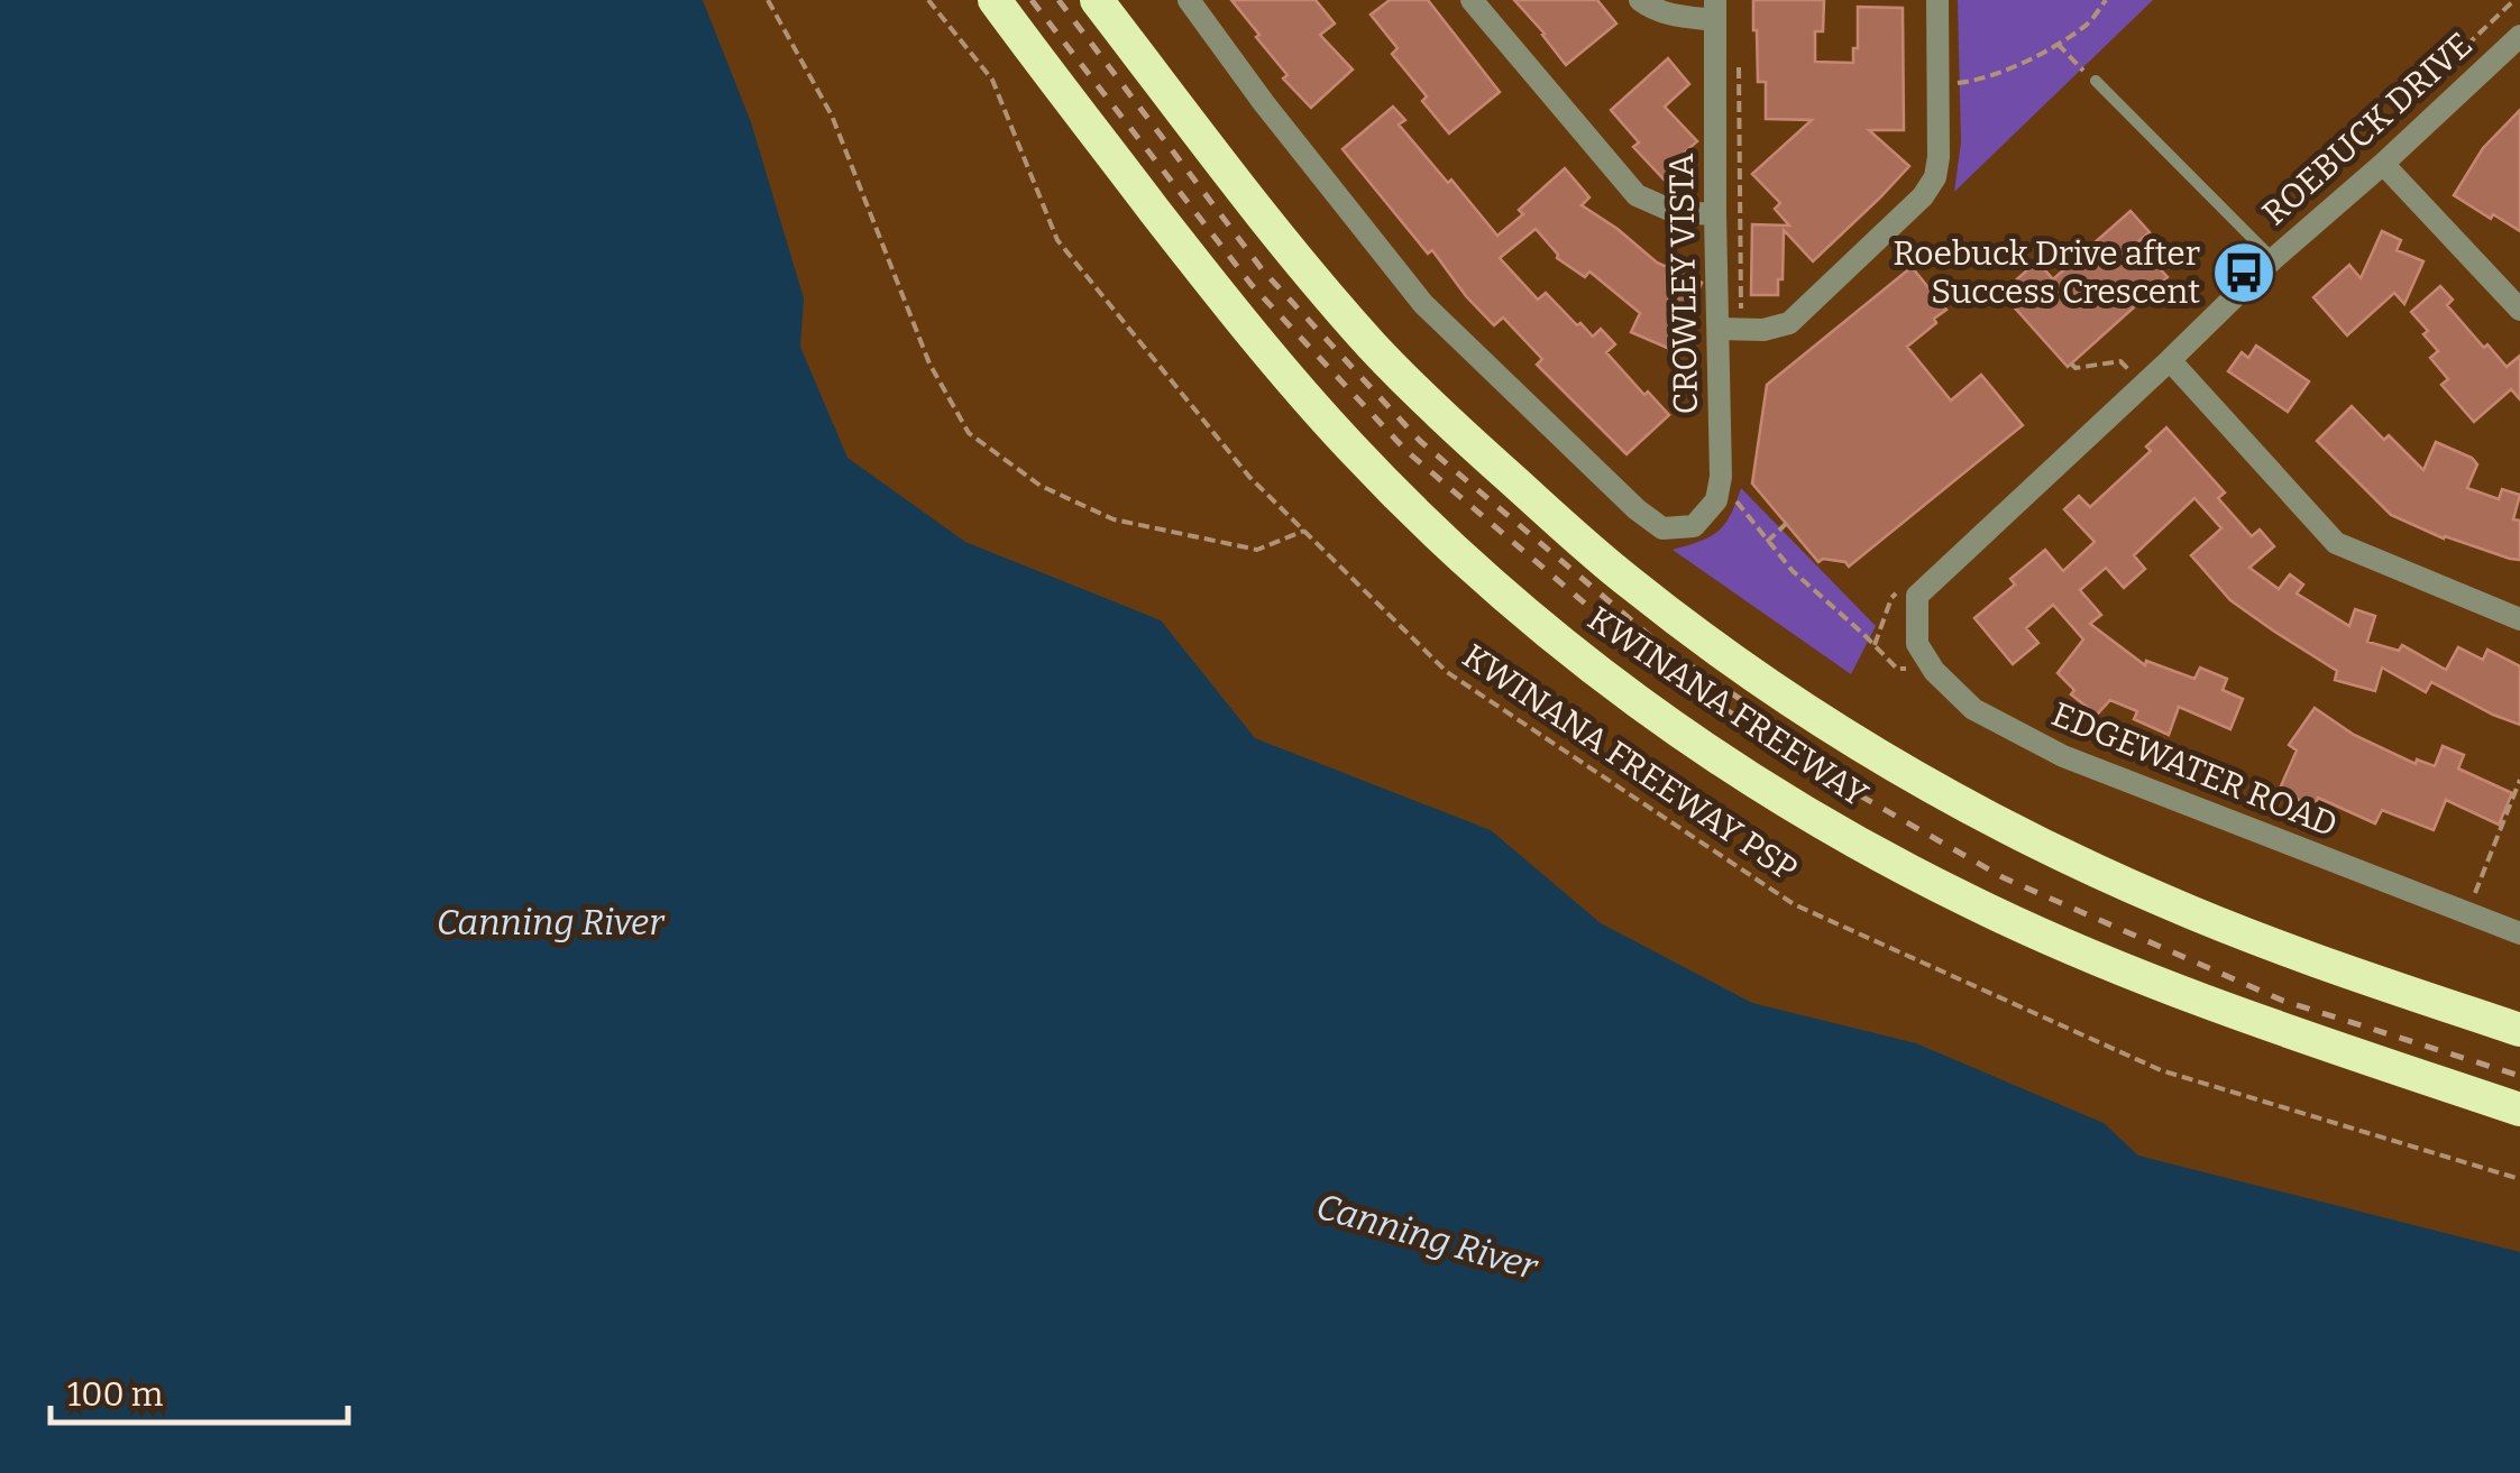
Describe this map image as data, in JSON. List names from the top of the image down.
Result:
{
  "streets": {
    "highway": ["KWINANA FREEWAY"],
    "street": ["ROEBUCK DRIVE", "CROWLEY VISTA", "EDGEWATER ROAD"],
    "path": ["KWINANA FREEWAY PSP"]
  },
  "crossings": [
    ["ROEBUCK DRIVE", "EDGEWATER ROAD"]
  ],
  "water": ["Canning River"],
  "places": {
    "bus stop": ["Roebuck Drive after Success Crescent"]
  },
  "scale_bar": "100 m"
}
